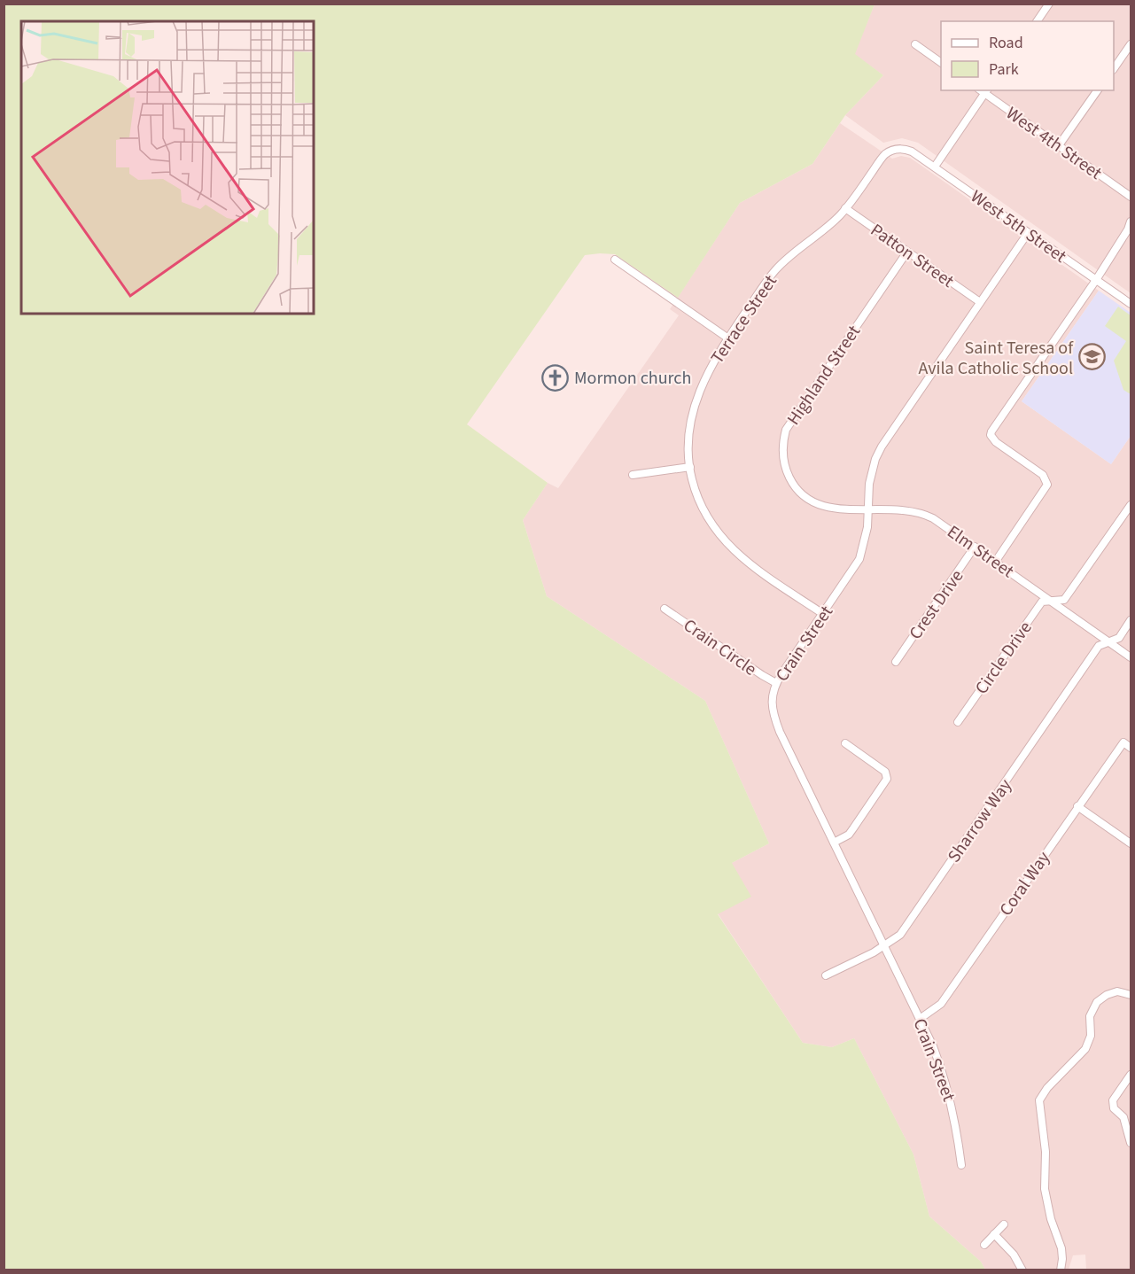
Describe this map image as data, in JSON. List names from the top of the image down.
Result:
{
  "streets": {
    "street": [
      "West 4th Street",
      "West 5th Street",
      "Patton Street",
      "Terrace Street",
      "Highland Street",
      "Elm Street",
      "Crest Drive",
      "Crain Street",
      "Crain Circle",
      "Circle Drive",
      "Sharrow Way",
      "Coral Way"
    ]
  },
  "crossings": [
    ["West 5th Street", "Terrace Street"],
    ["West 5th Street", "Crain Street"],
    ["Patton Street", "Terrace Street"],
    ["Patton Street", "Highland Street"],
    ["Patton Street", "Crain Street"],
    ["Terrace Street", "Crain Street"],
    ["Highland Street", "Elm Street"],
    ["Elm Street", "Crest Drive"],
    ["Elm Street", "Crain Street"],
    ["Elm Street", "Circle Drive"],
    ["Elm Street", "Sharrow Way"],
    ["Crain Street", "Crain Circle"],
    ["Crain Street", "Sharrow Way"],
    ["Crain Street", "Coral Way"]
  ],
  "places": {
    "school or university": ["Saint Teresa of Avila Catholic School"],
    "church": ["Mormon church"]
  },
  "legend": ["Road", "Park"]
}
